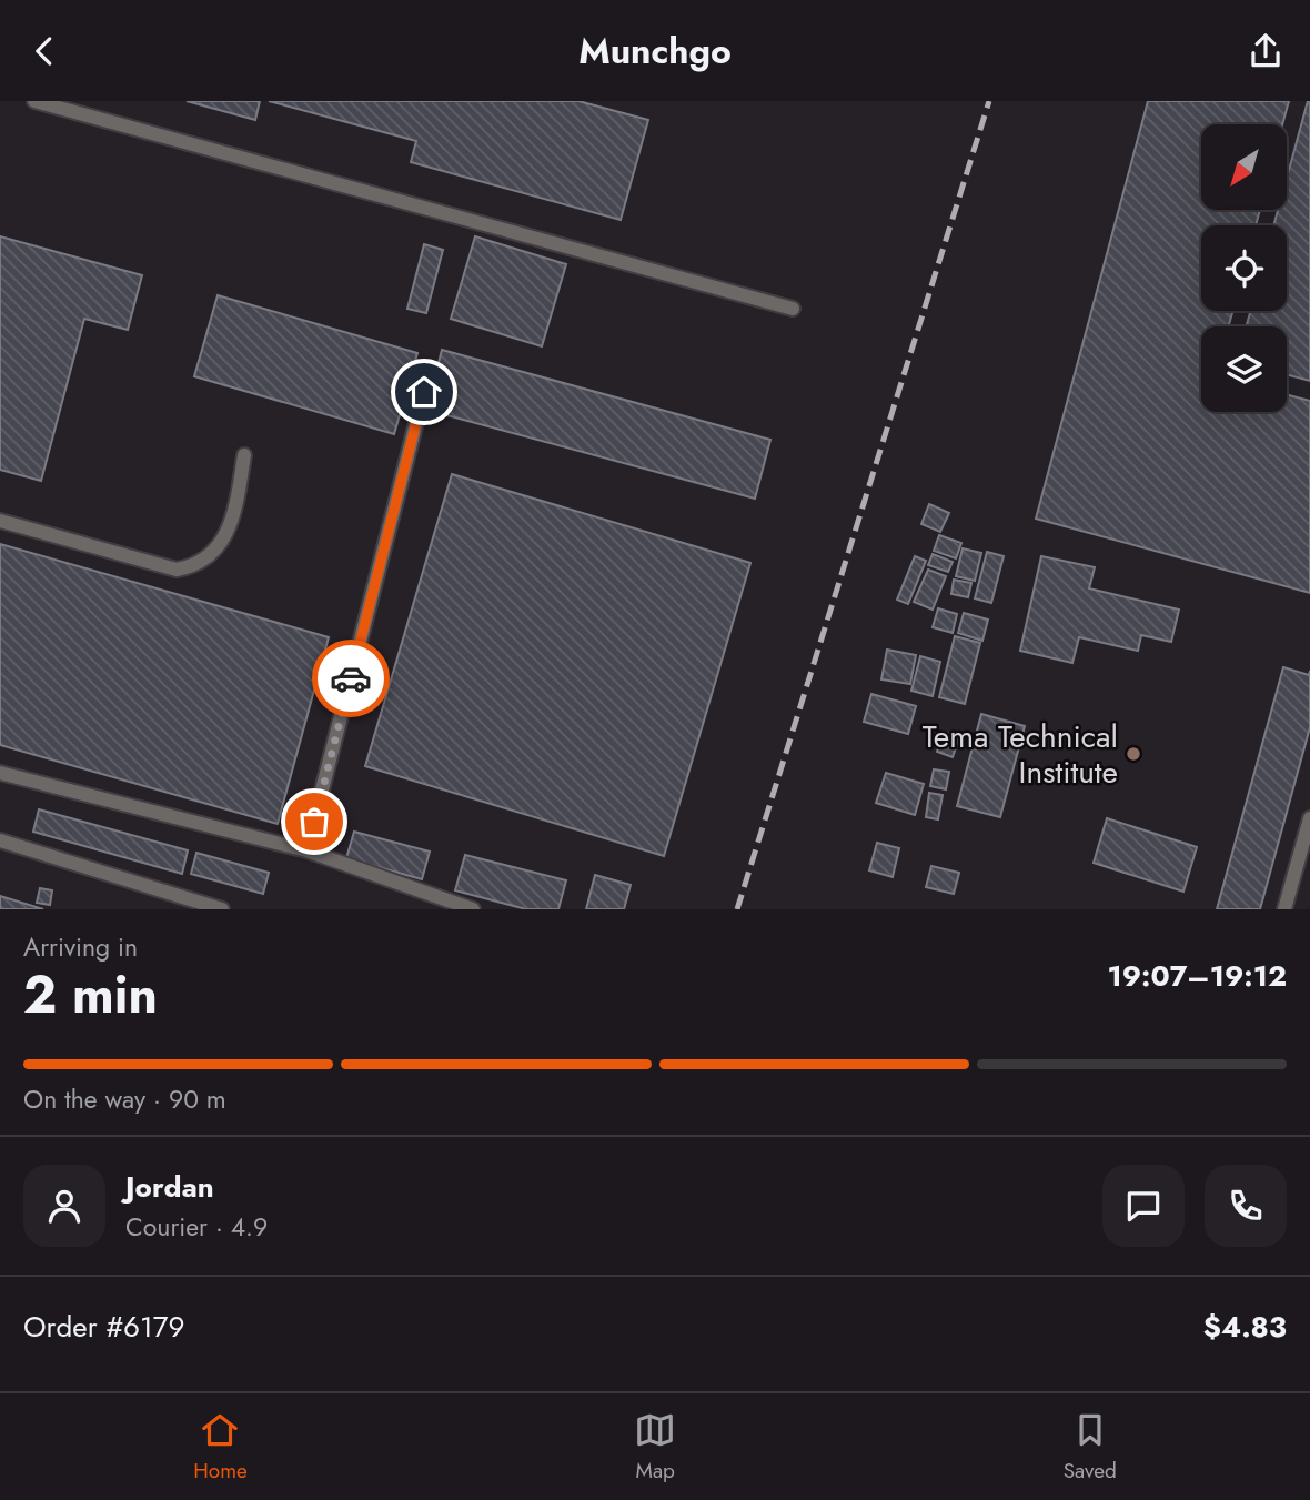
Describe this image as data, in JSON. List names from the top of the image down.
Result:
{
  "places": ["Tema Technical Institute"],
  "north": "bottom left",
  "page": {
    "header": "Munchgo",
    "heading": ["2 min", "Arriving in", "19:07–19:12"],
    "panel": [
      "Jordan",
      "Courier · 4.9",
      "Order #6179",
      "$4.83"
    ],
    "bar": "On the way · 90 m",
    "tabs": ["Home", "Map", "Saved"]
  }
}
